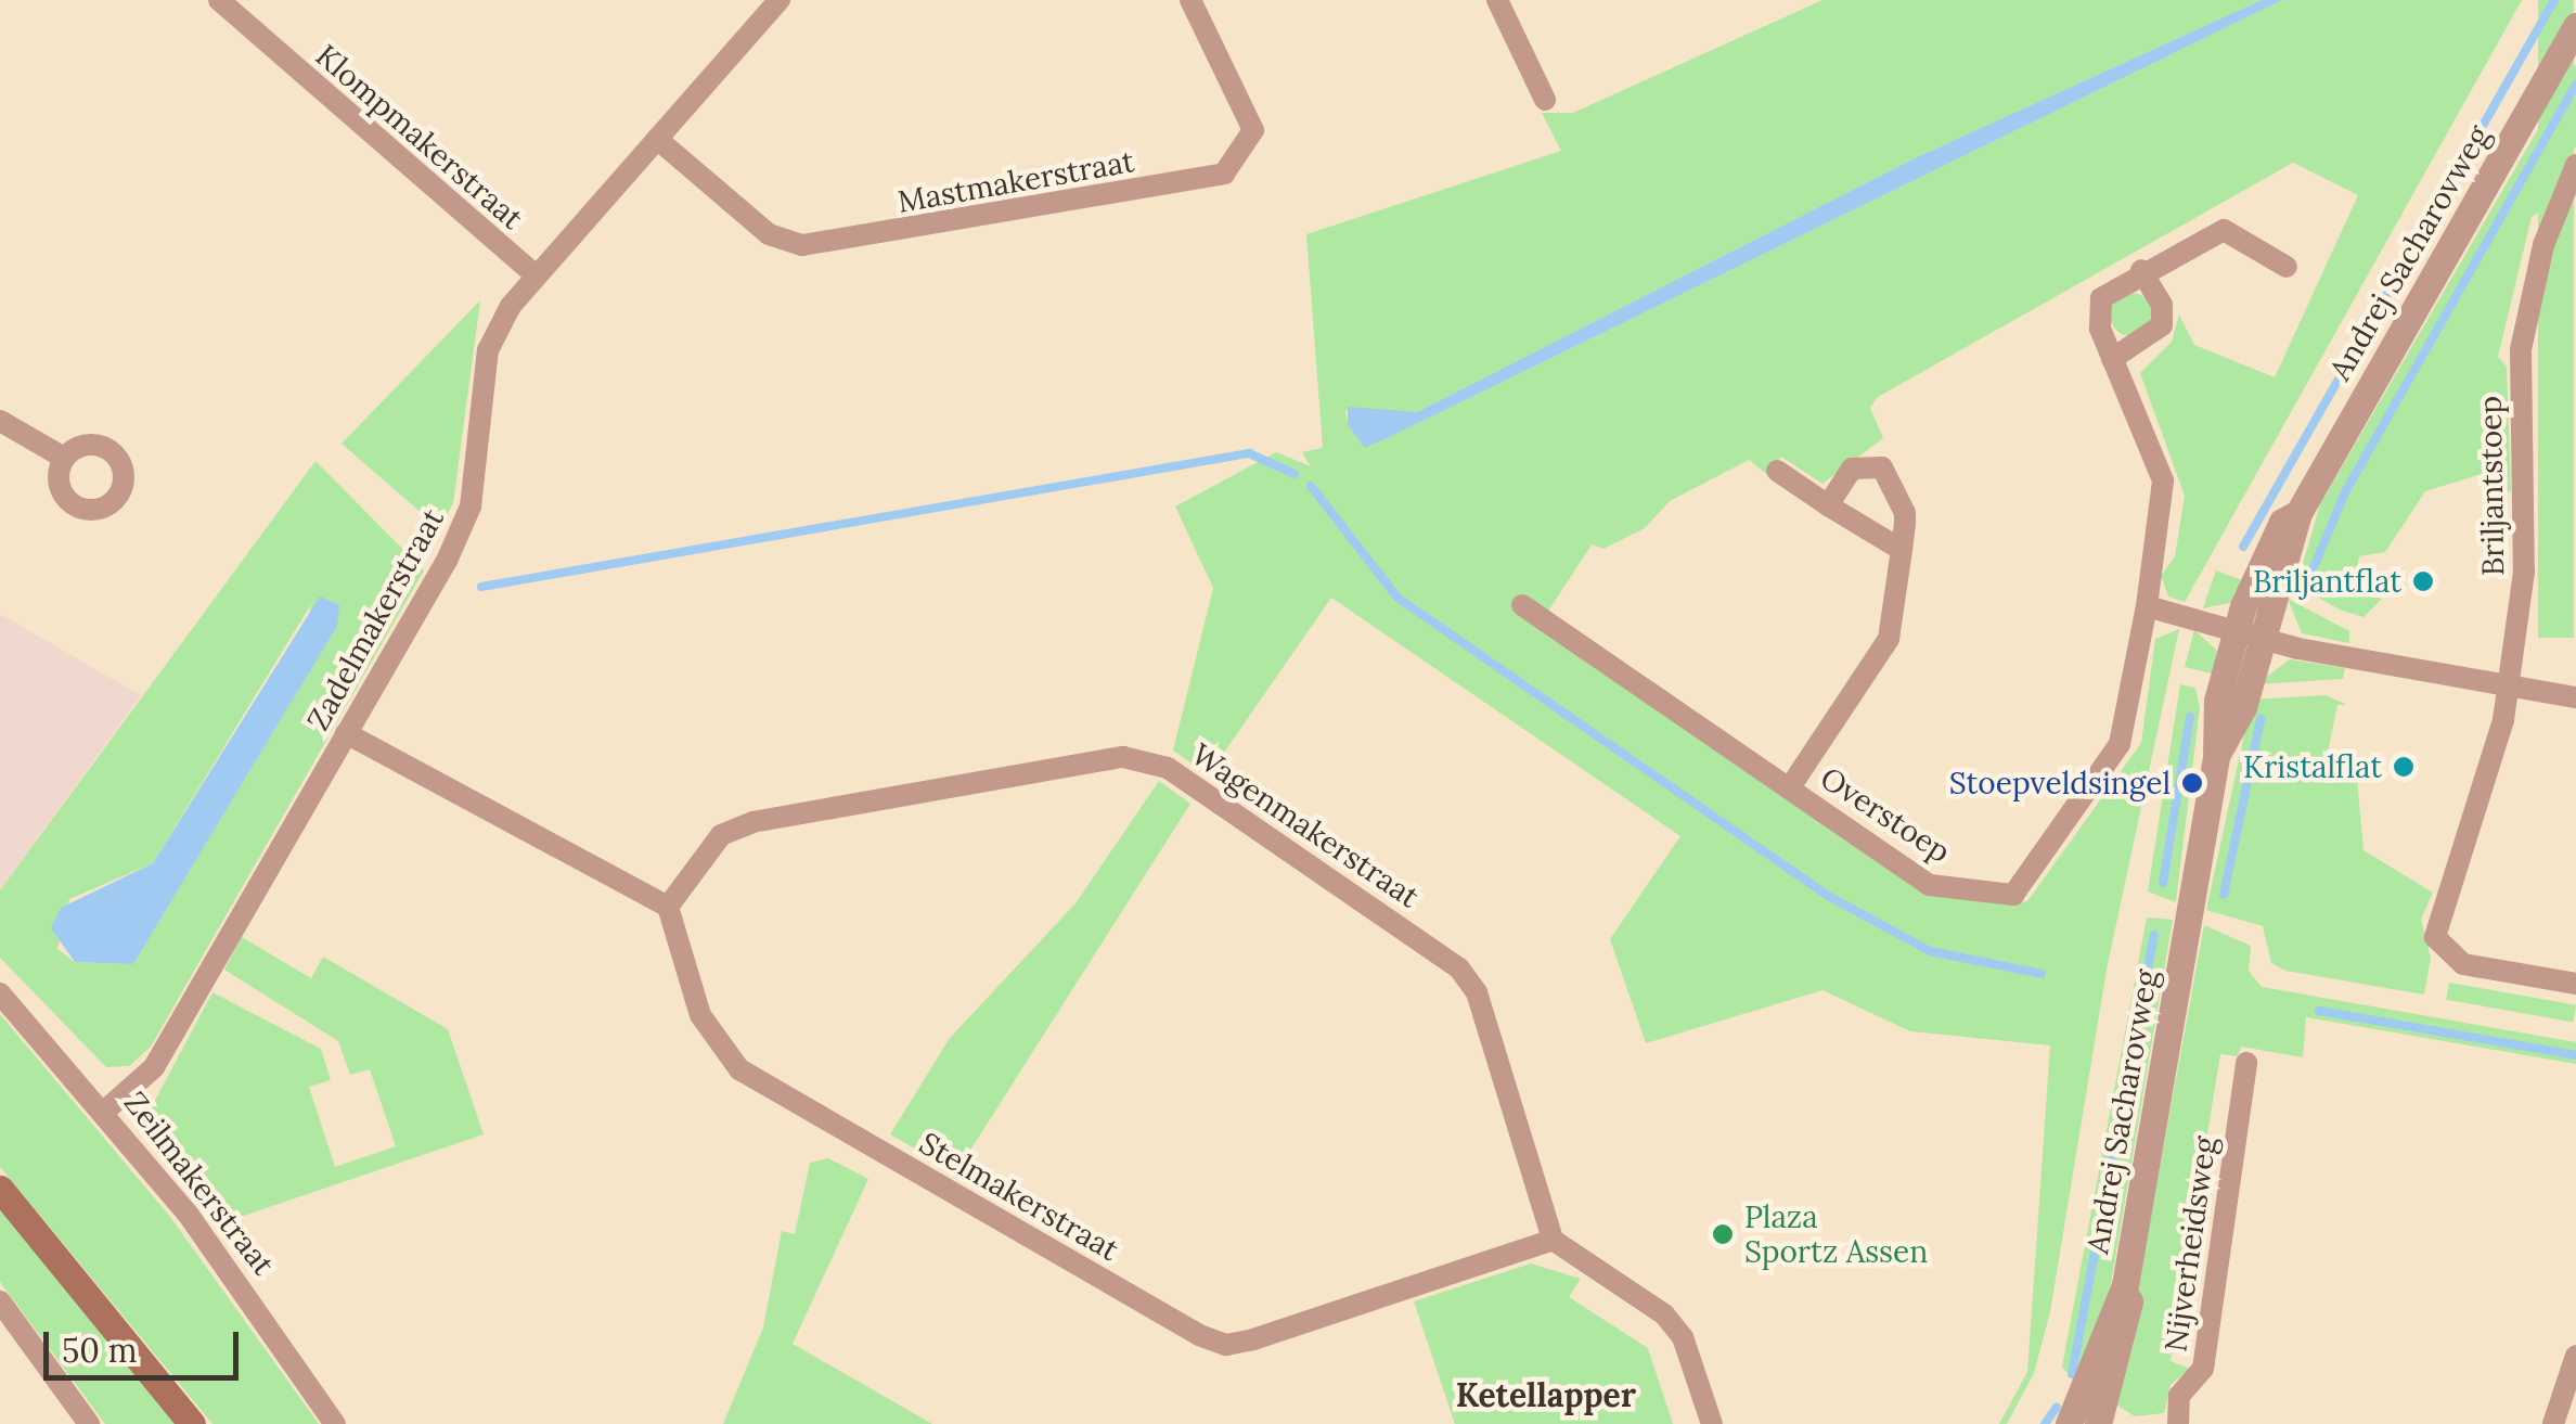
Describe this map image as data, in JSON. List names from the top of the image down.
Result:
{
  "streets": {
    "street": [
      "Klompmakerstraat",
      "Mastmakerstraat",
      "Andrej Sacharovweg",
      "Briljantstoep",
      "Zadelmakerstraat",
      "Overstoep",
      "Wagenmakerstraat",
      "Zeilmakerstraat",
      "Stelmakerstraat",
      "Nijverheidsweg"
    ]
  },
  "crossings": [
    ["Klompmakerstraat", "Zadelmakerstraat"],
    ["Mastmakerstraat", "Zadelmakerstraat"],
    ["Zadelmakerstraat", "Zeilmakerstraat"],
    ["Wagenmakerstraat", "Stelmakerstraat"]
  ],
  "districts": ["Ketellapper"],
  "places": [
    "Briljantflat",
    "Kristalflat",
    "Stoepveldsingel",
    "Plaza Sportz Assen"
  ],
  "scale_bar": "50 m"
}
